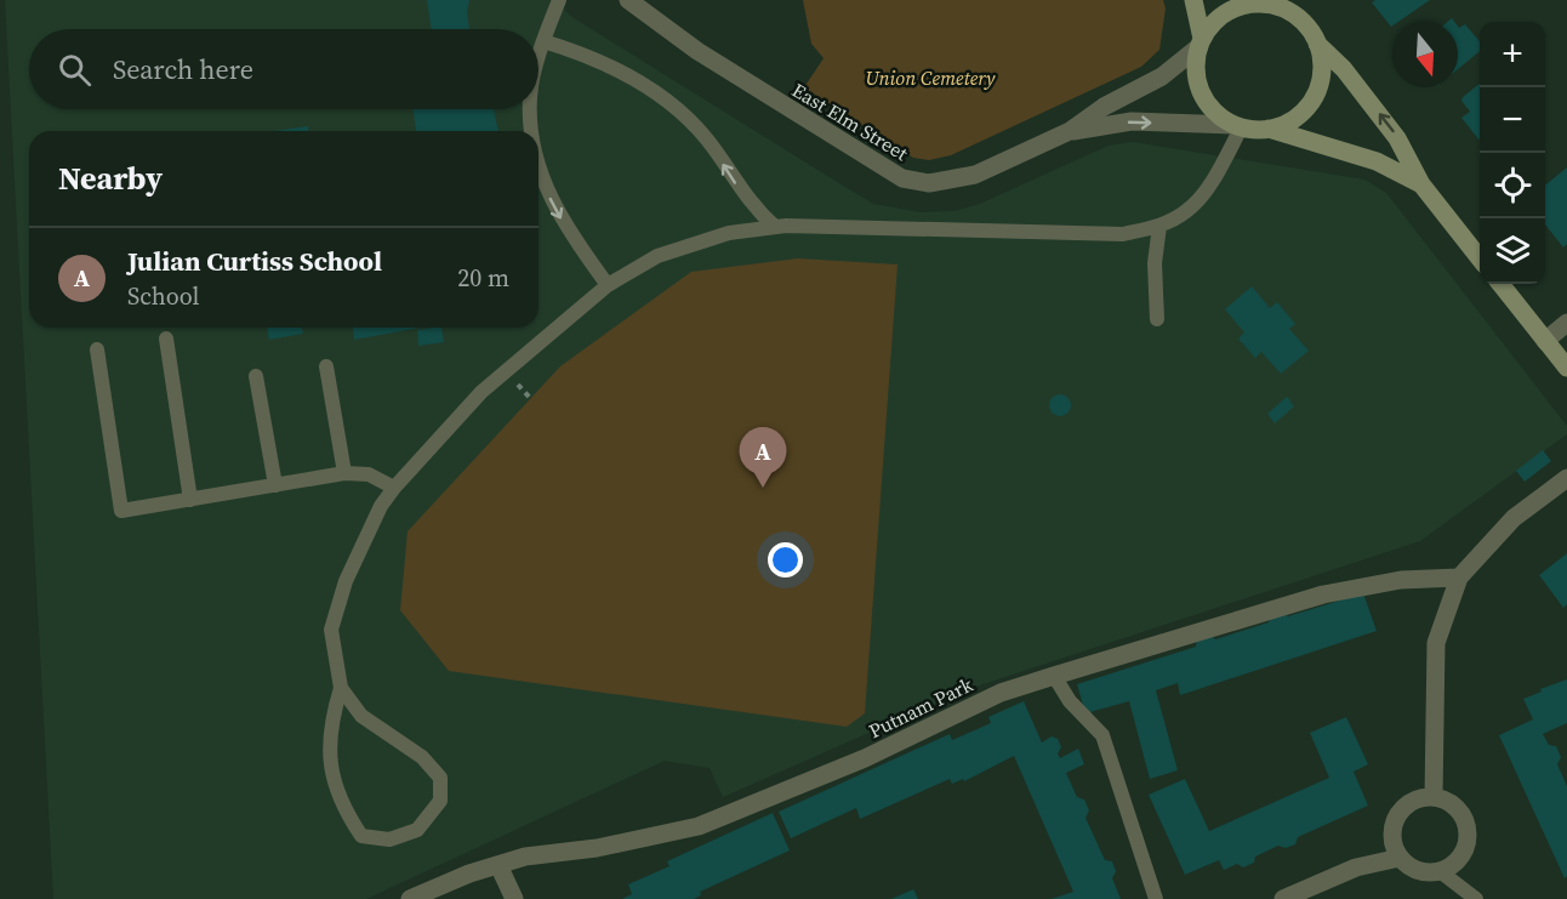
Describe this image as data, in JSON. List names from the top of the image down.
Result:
{
  "streets": {
    "street": ["East Elm Street", "Putnam Park"]
  },
  "parks": ["Union Cemetery"],
  "north": "bottom",
  "page": {
    "map_buttons": ["+", "−"],
    "search": "Search here",
    "heading": "Nearby",
    "list": [
      {
        "mark": "A",
        "name": "Julian Curtiss School",
        "note": "School",
        "value": "20 m"
      }
    ],
    "pins": "A"
  }
}
